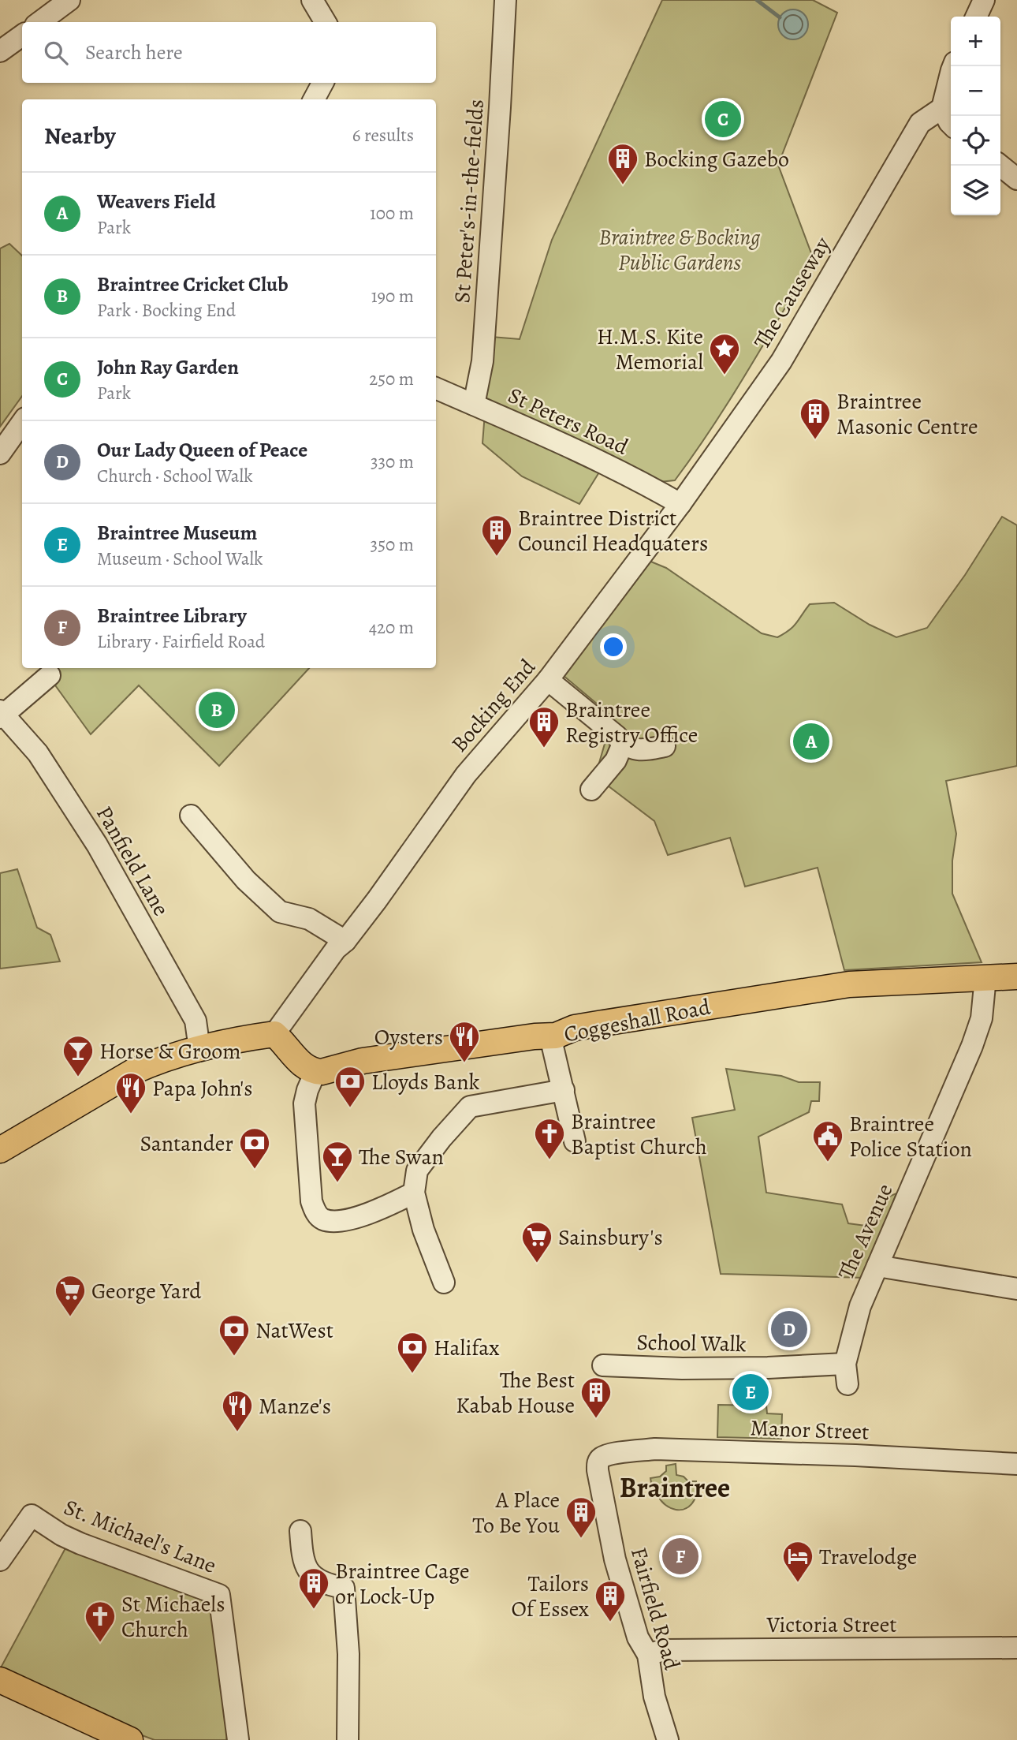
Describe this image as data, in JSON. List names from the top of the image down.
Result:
{
  "streets": {
    "main road": ["Coggeshall Road"],
    "street": [
      "St Peter's-in-the-fields",
      "The Causeway",
      "St Peters Road",
      "Bocking End",
      "Panfield Lane",
      "The Avenue",
      "School Walk",
      "Manor Street",
      "St. Michael's Lane",
      "Fairfield Road",
      "Victoria Street"
    ]
  },
  "crossings": [
    ["St Peter's-in-the-fields", "St Peters Road"],
    ["The Causeway", "St Peters Road"],
    ["The Causeway", "Bocking End"],
    ["St Peters Road", "Bocking End"],
    ["Coggeshall Road", "The Avenue"],
    ["The Avenue", "School Walk"],
    ["Manor Street", "Fairfield Road"],
    ["Fairfield Road", "Victoria Street"]
  ],
  "districts": ["Braintree"],
  "parks": ["Braintree & Bocking Public Gardens"],
  "places": {
    "building": [
      "Bocking Gazebo",
      "Braintree Masonic Centre",
      "Braintree District Council Headquaters",
      "Braintree Registry Office",
      "The Best Kabab House",
      "A Place To Be You",
      "Braintree Cage or Lock-Up",
      "Tailors Of Essex"
    ],
    "place": ["H.M.S. Kite Memorial"],
    "restaurant": ["Oysters", "Papa John's", "Manze's"],
    "bar": ["Horse & Groom", "The Swan"],
    "bank": [
      "Lloyds Bank",
      "Santander",
      "NatWest",
      "Halifax"
    ],
    "church": ["Braintree Baptist Church", "St Michaels Church"],
    "public building": ["Braintree Police Station"],
    "supermarket": ["Sainsbury's", "George Yard"],
    "hotel": ["Travelodge"]
  },
  "page": {
    "map_buttons": ["+", "−"],
    "search": "Search here",
    "pins": [
      "C",
      "B",
      "A",
      "D",
      "E",
      "F"
    ],
    "heading": ["Nearby", "6 results"],
    "list": [
      {
        "mark": "A",
        "name": "Weavers Field",
        "note": "Park",
        "value": "100 m"
      },
      {
        "mark": "B",
        "name": "Braintree Cricket Club",
        "note": "Park · Bocking End",
        "value": "190 m"
      },
      {
        "mark": "C",
        "name": "John Ray Garden",
        "note": "Park",
        "value": "250 m"
      },
      {
        "mark": "D",
        "name": "Our Lady Queen of Peace",
        "note": "Church · School Walk",
        "value": "330 m"
      },
      {
        "mark": "E",
        "name": "Braintree Museum",
        "note": "Museum · School Walk",
        "value": "350 m"
      },
      {
        "mark": "F",
        "name": "Braintree Library",
        "note": "Library · Fairfield Road",
        "value": "420 m"
      }
    ]
  }
}
